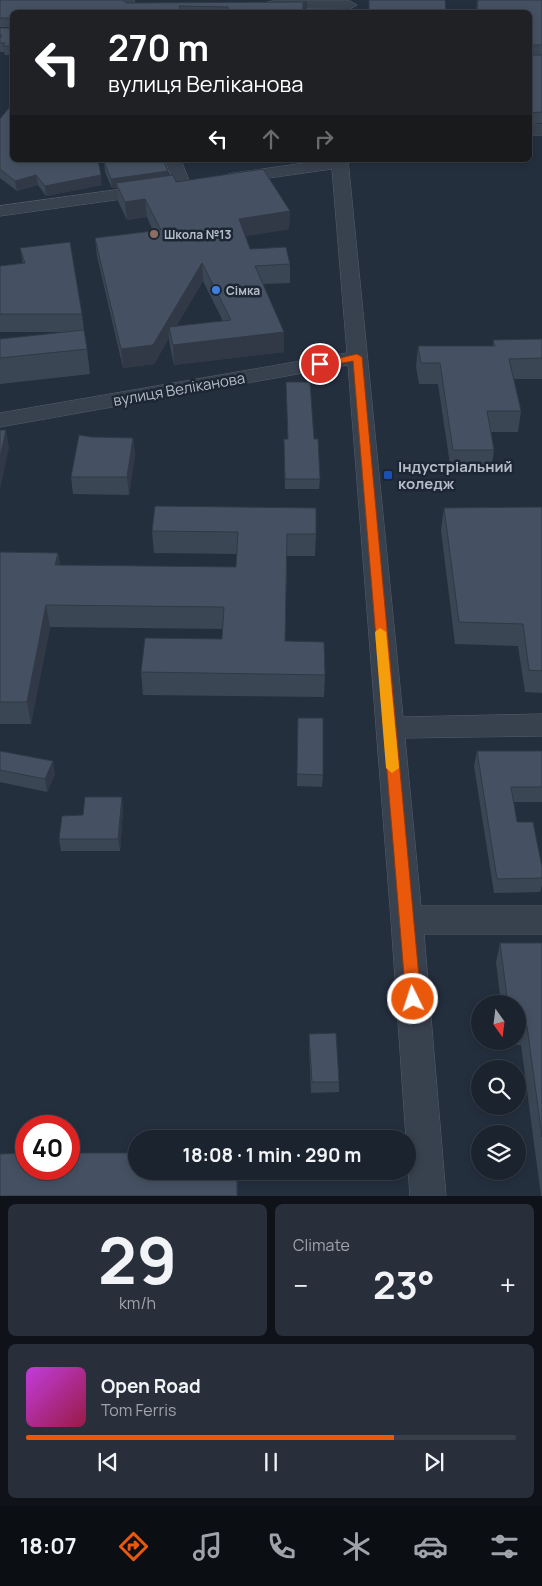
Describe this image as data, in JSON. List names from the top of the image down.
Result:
{
  "streets": {
    "street": ["вулиця Веліканова"]
  },
  "places": {
    "other": ["Школа №13", "Сімка"],
    "transit": ["Індустріальний коледж"]
  },
  "north": "bottom",
  "page": {
    "turn": ["270 m", "вулиця Веліканова"],
    "limit": "40",
    "trip": "18:08 · 1 min · 290 m",
    "tile": [
      ["29", "km/h"],
      "Climate"
    ],
    "heat": ["−", "23°", "+"],
    "song": ["Open Road", "Tom Ferris"],
    "tabs": "18:07"
  }
}
